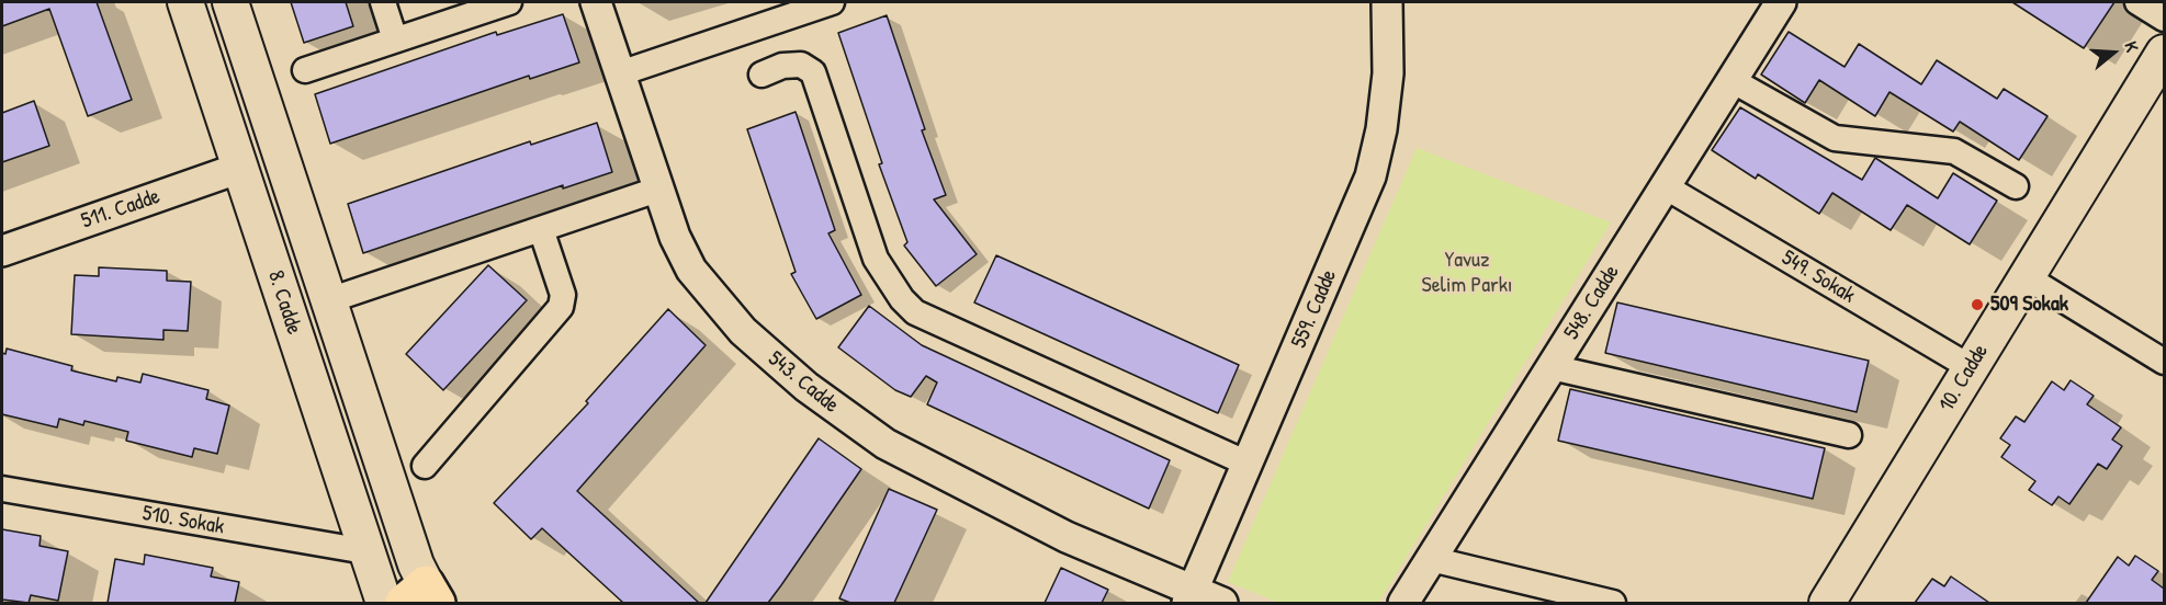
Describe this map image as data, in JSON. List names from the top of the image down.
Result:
{
  "streets": {
    "main road": ["8. Cadde", "10. Cadde"],
    "street": [
      "511. Cadde",
      "549. Sokak",
      "548. Cadde",
      "559. Cadde",
      "543. Cadde",
      "510. Sokak"
    ]
  },
  "crossings": [
    ["511. Cadde", "8. Cadde"],
    ["549. Sokak", "548. Cadde"],
    ["549. Sokak", "10. Cadde"],
    ["8. Cadde", "510. Sokak"],
    ["559. Cadde", "543. Cadde"]
  ],
  "parks": ["Yavuz Selim Parkı"],
  "places": ["509 Sokak"],
  "north": "right"
}
